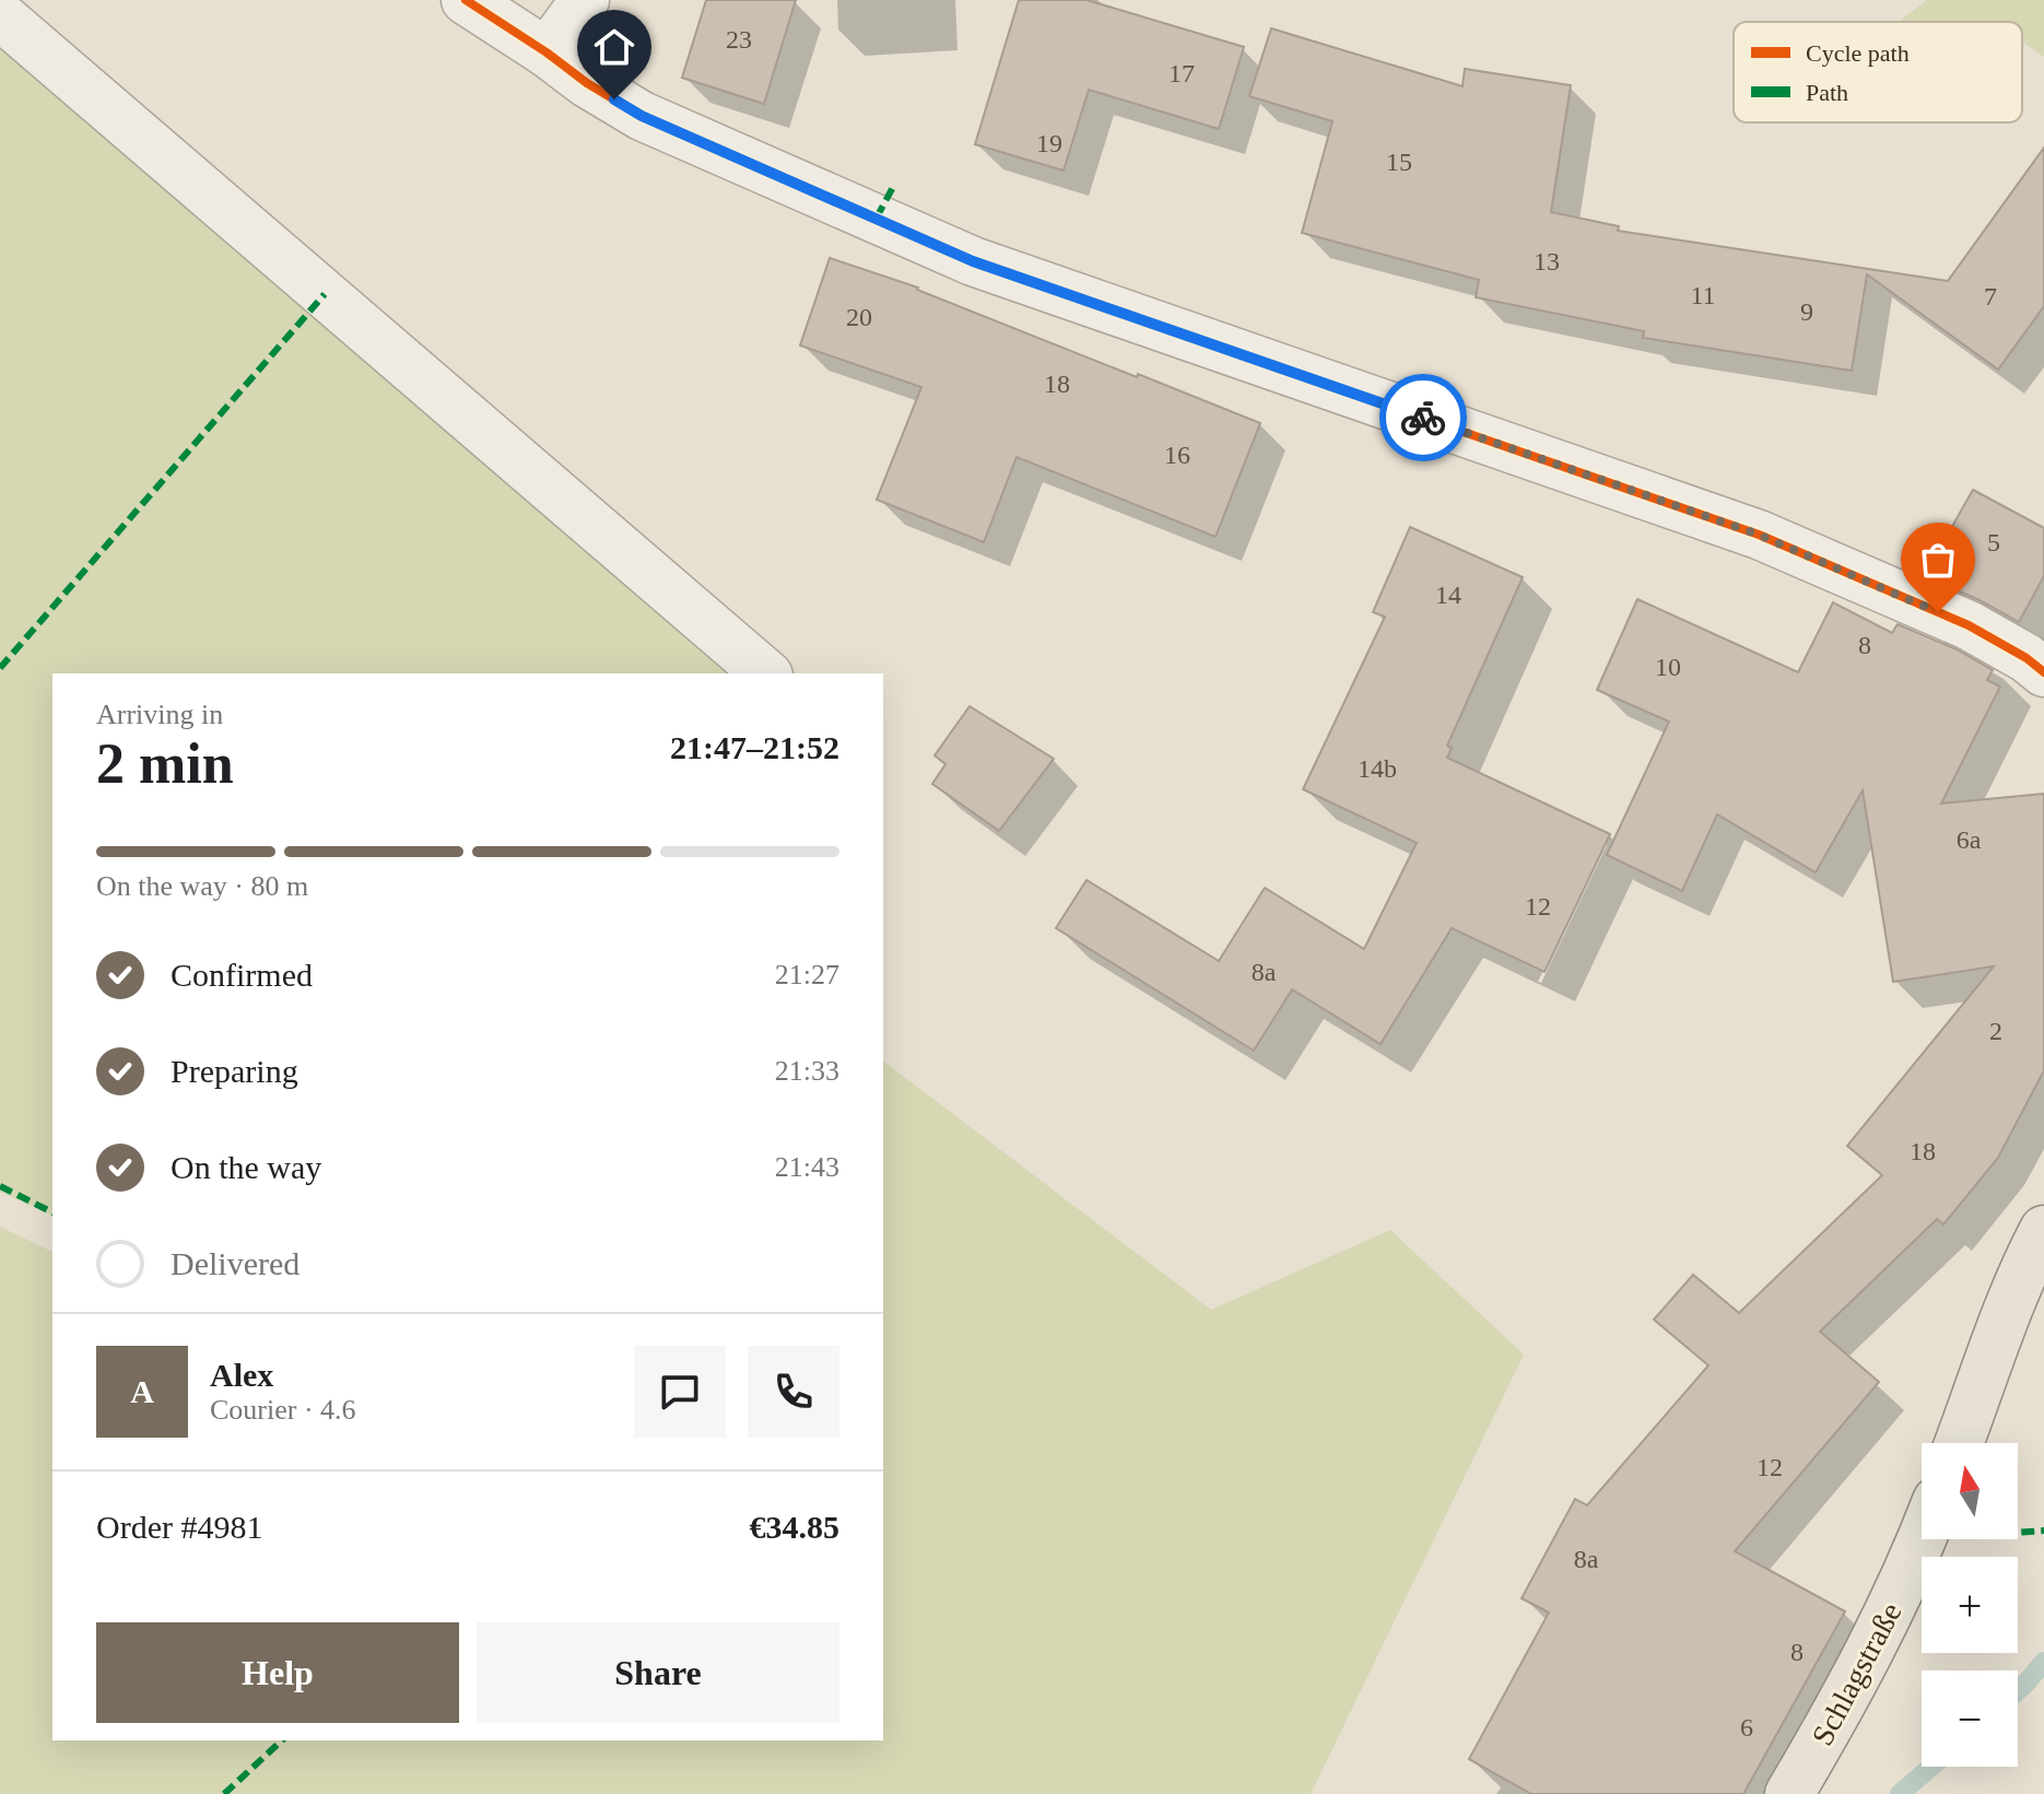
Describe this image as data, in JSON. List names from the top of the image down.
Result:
{
  "streets": {
    "main road": ["Schlagstraße"]
  },
  "house_numbers": [
    "23",
    "17",
    "19",
    "15",
    "13",
    "11",
    "7",
    "9",
    "20",
    "18",
    "16",
    "5",
    "14",
    "8",
    "10",
    "14b",
    "6a",
    "12",
    "8a",
    "2",
    "18",
    "12",
    "8a",
    "8",
    "6"
  ],
  "legend": ["Cycle path", "Path"],
  "north": "top",
  "page": {
    "heading": ["2 min", "Arriving in", "21:47–21:52"],
    "panel": [
      "Alex",
      "Courier · 4.6",
      "Order #4981",
      "€34.85"
    ],
    "bar": "On the way · 80 m",
    "list": [
      ["Confirmed", "21:27"],
      ["Preparing", "21:33"],
      ["On the way", "21:43"],
      "Delivered"
    ],
    "round": "A",
    "map_buttons": ["+", "−"],
    "buttons": ["Help", "Share"]
  }
}
